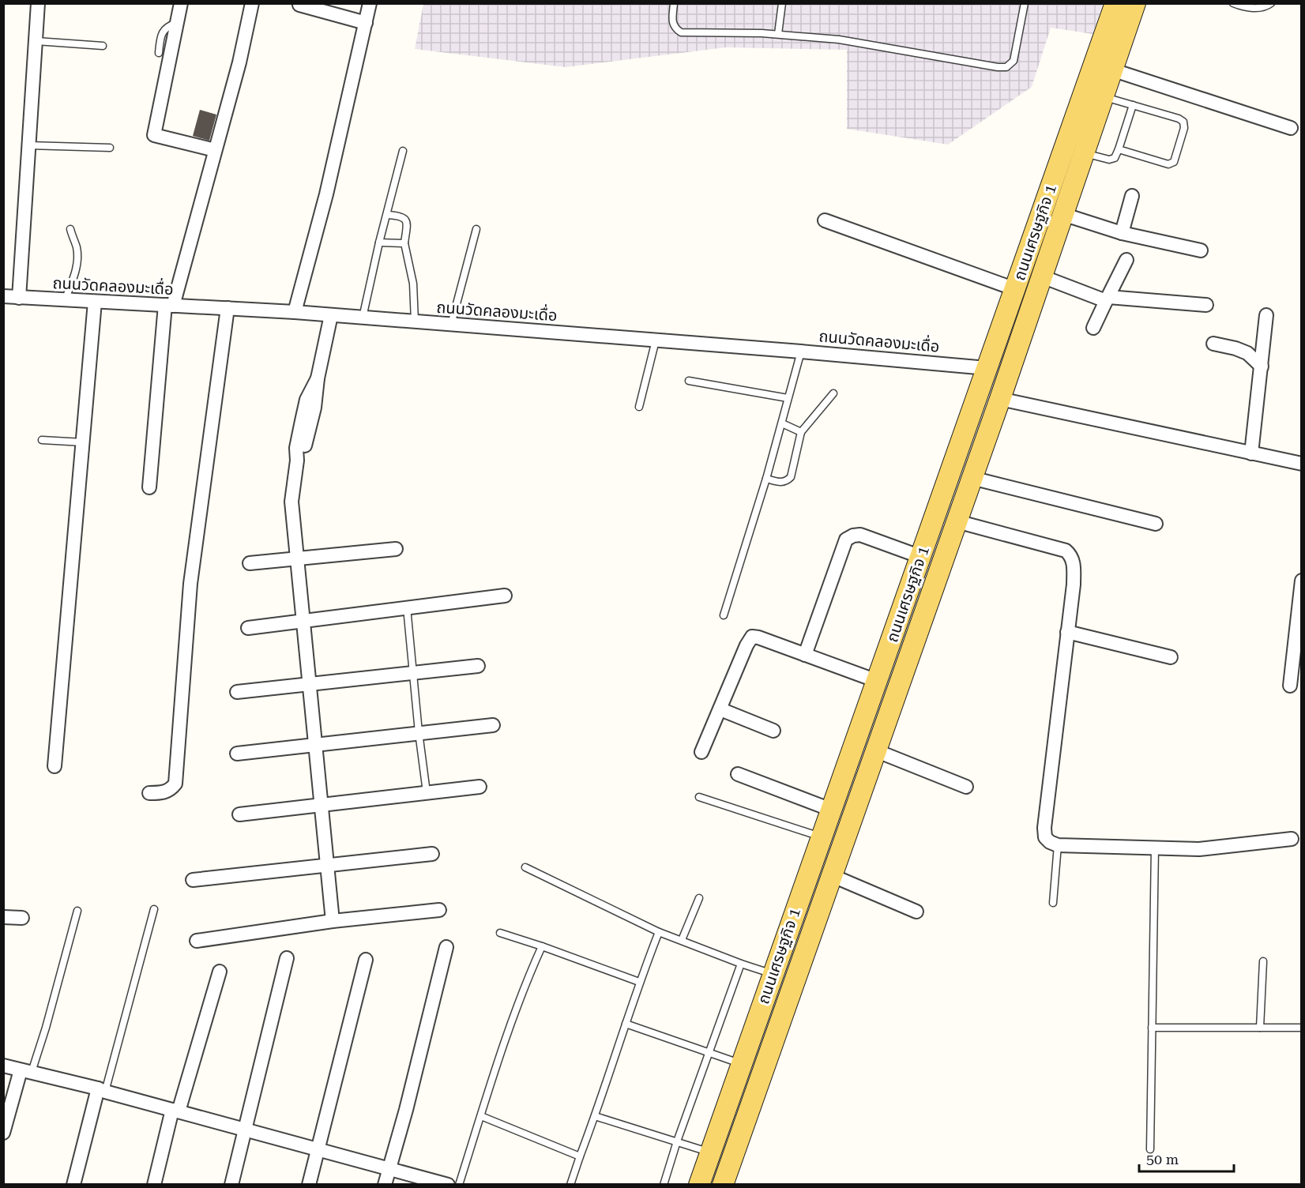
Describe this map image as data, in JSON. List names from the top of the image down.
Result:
{
  "streets": {
    "main road": ["ถนนเศรษฐกิจ 1"],
    "street": ["ถนนวัดคลองมะเดื่อ"]
  },
  "crossings": [
    ["ถนนเศรษฐกิจ 1", "ถนนวัดคลองมะเดื่อ"]
  ],
  "scale_bar": "50 m"
}
